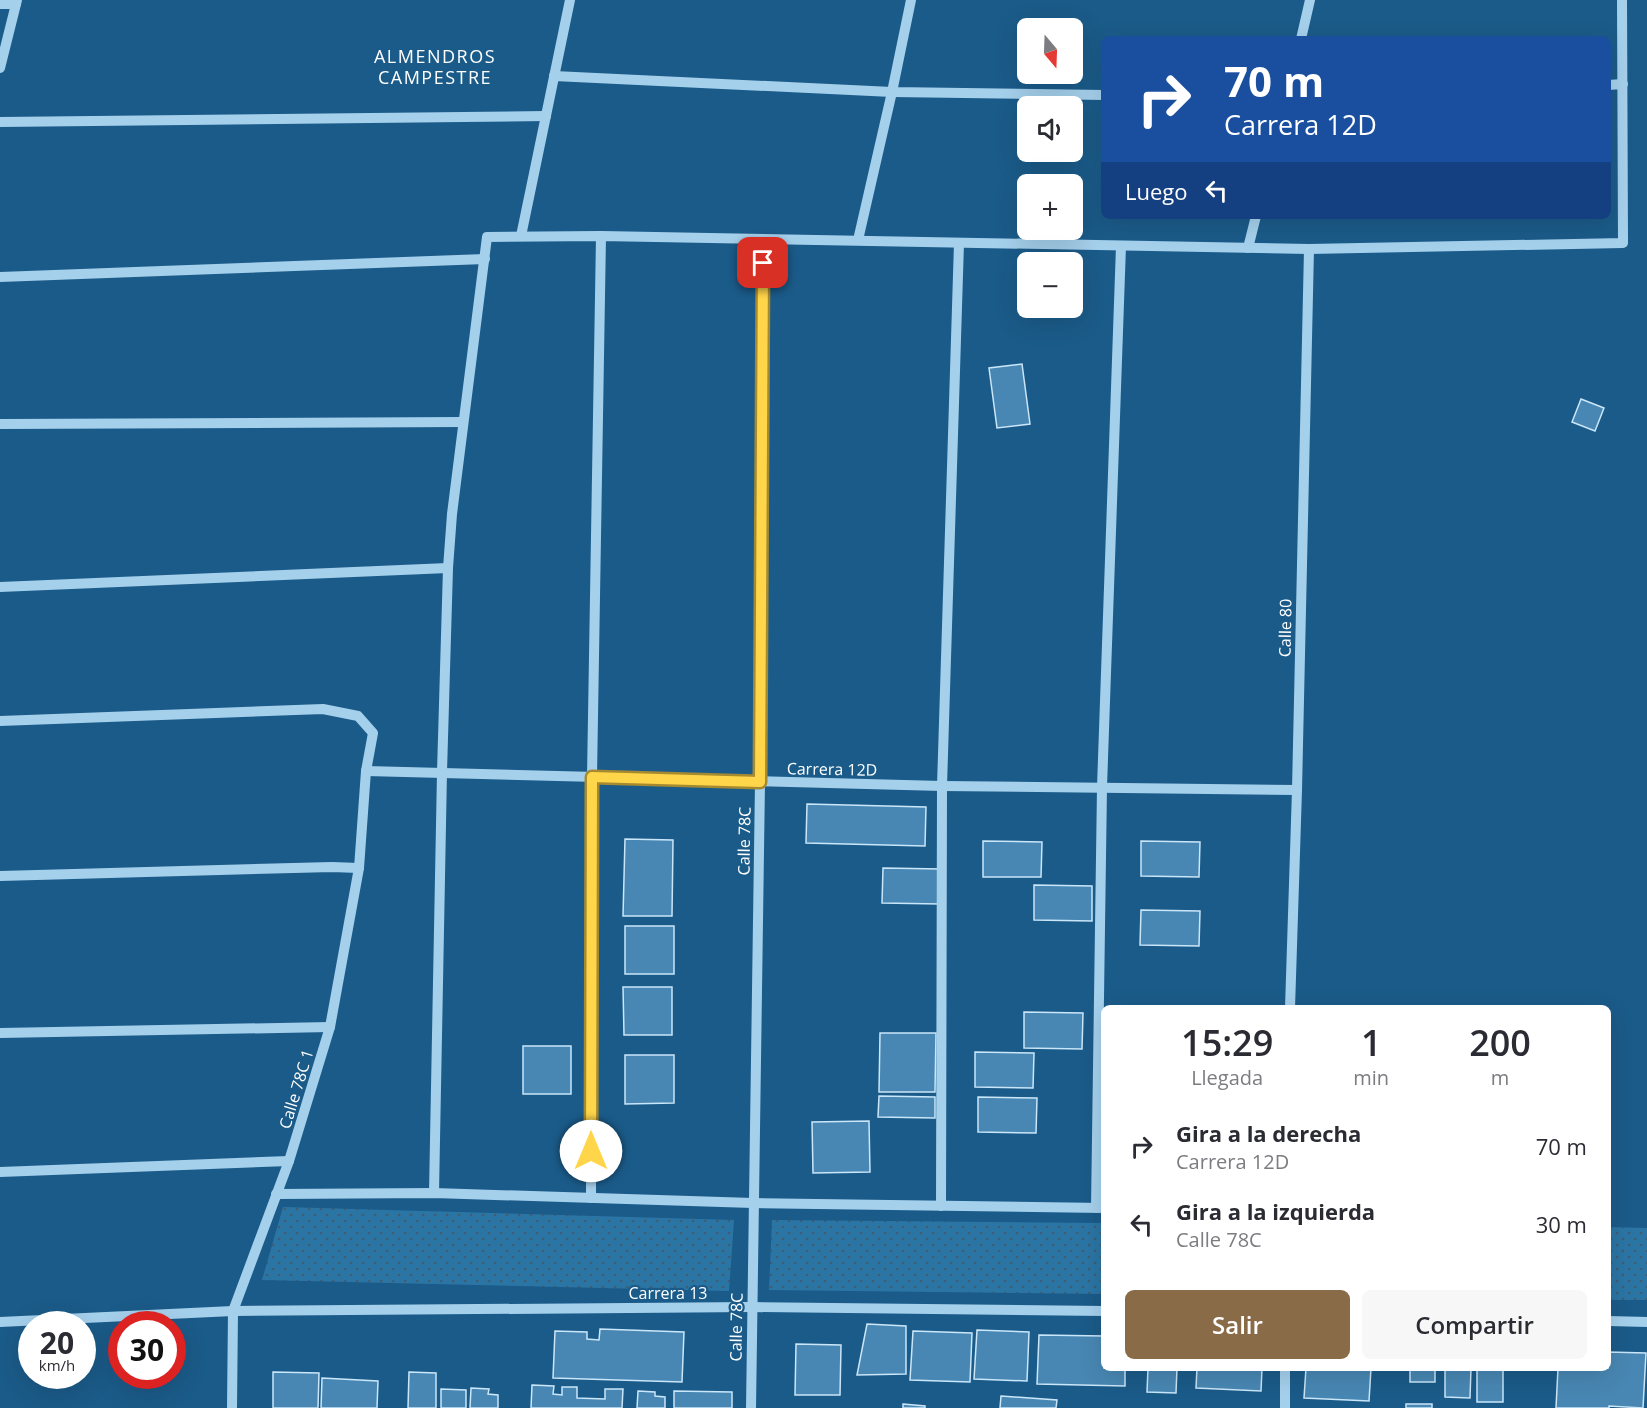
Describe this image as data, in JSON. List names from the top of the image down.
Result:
{
  "streets": {
    "street": [
      "Calle 80",
      "Carrera 12D",
      "Calle 78C",
      "Calle 78C 1",
      "Carrera 13"
    ]
  },
  "crossings": [
    ["Calle 80", "Carrera 12D"],
    ["Carrera 12D", "Calle 78C"],
    ["Carrera 12D", "Calle 78C 1"],
    ["Calle 78C", "Carrera 13"],
    ["Calle 78C 1", "Carrera 13"]
  ],
  "districts": ["ALMENDROS CAMPESTRE"],
  "north": "bottom",
  "page": {
    "map_buttons": ["+", "−"],
    "turn": ["70 m", "Carrera 12D"],
    "then": "Luego",
    "eta": [
      "15:29",
      "Llegada",
      "1",
      "min",
      "200",
      "m"
    ],
    "list": [
      {
        "name": "Gira a la derecha",
        "note": "Carrera 12D",
        "value": "70 m"
      },
      {
        "name": "Gira a la izquierda",
        "note": "Calle 78C",
        "value": "30 m"
      }
    ],
    "buttons": ["Salir", "Compartir"],
    "speed": "20 km/h",
    "limit": "30"
  }
}
